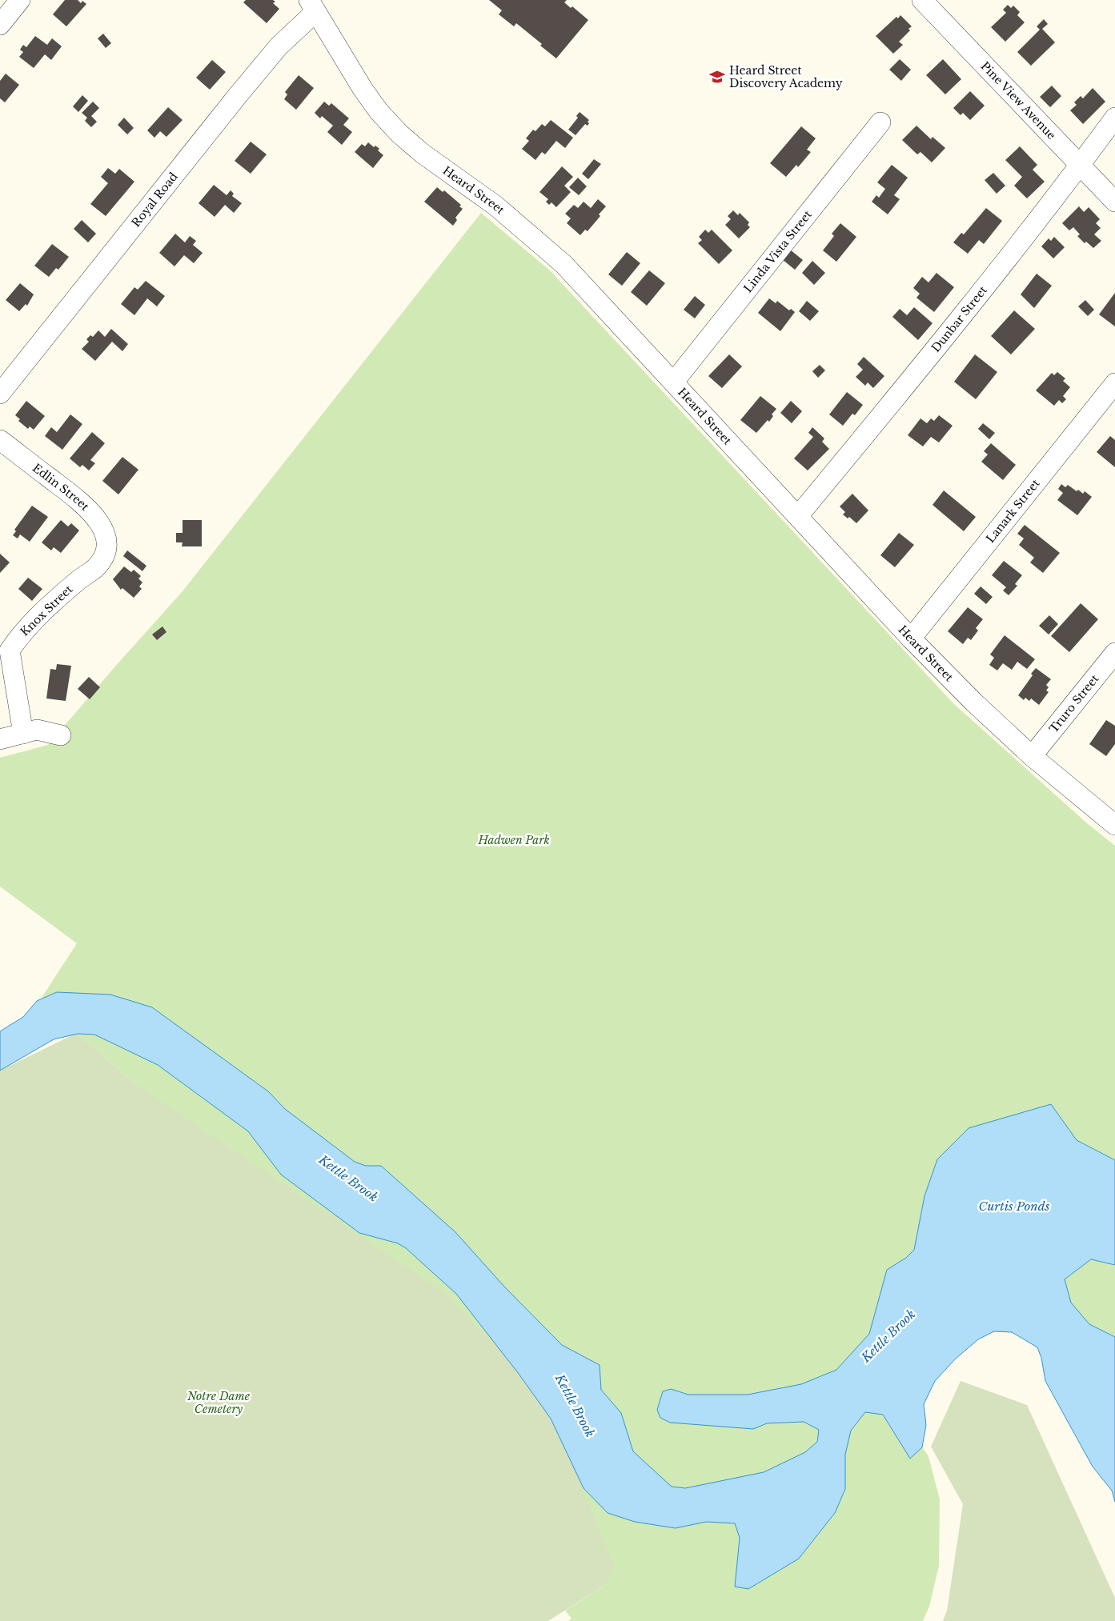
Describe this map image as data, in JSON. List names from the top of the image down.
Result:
{
  "streets": {
    "street": [
      "Pine View Avenue",
      "Heard Street",
      "Royal Road",
      "Linda Vista Street",
      "Dunbar Street",
      "Edlin Street",
      "Lanark Street",
      "Knox Street",
      "Truro Street"
    ]
  },
  "crossings": [
    ["Pine View Avenue", "Dunbar Street"],
    ["Heard Street", "Royal Road"],
    ["Heard Street", "Linda Vista Street"],
    ["Heard Street", "Dunbar Street"],
    ["Heard Street", "Lanark Street"],
    ["Heard Street", "Truro Street"],
    ["Edlin Street", "Knox Street"]
  ],
  "water": ["Kettle Brook", "Curtis Ponds"],
  "parks": ["Hadwen Park", "Notre Dame Cemetery"],
  "places": {
    "school or university": ["Heard Street Discovery Academy"]
  }
}
